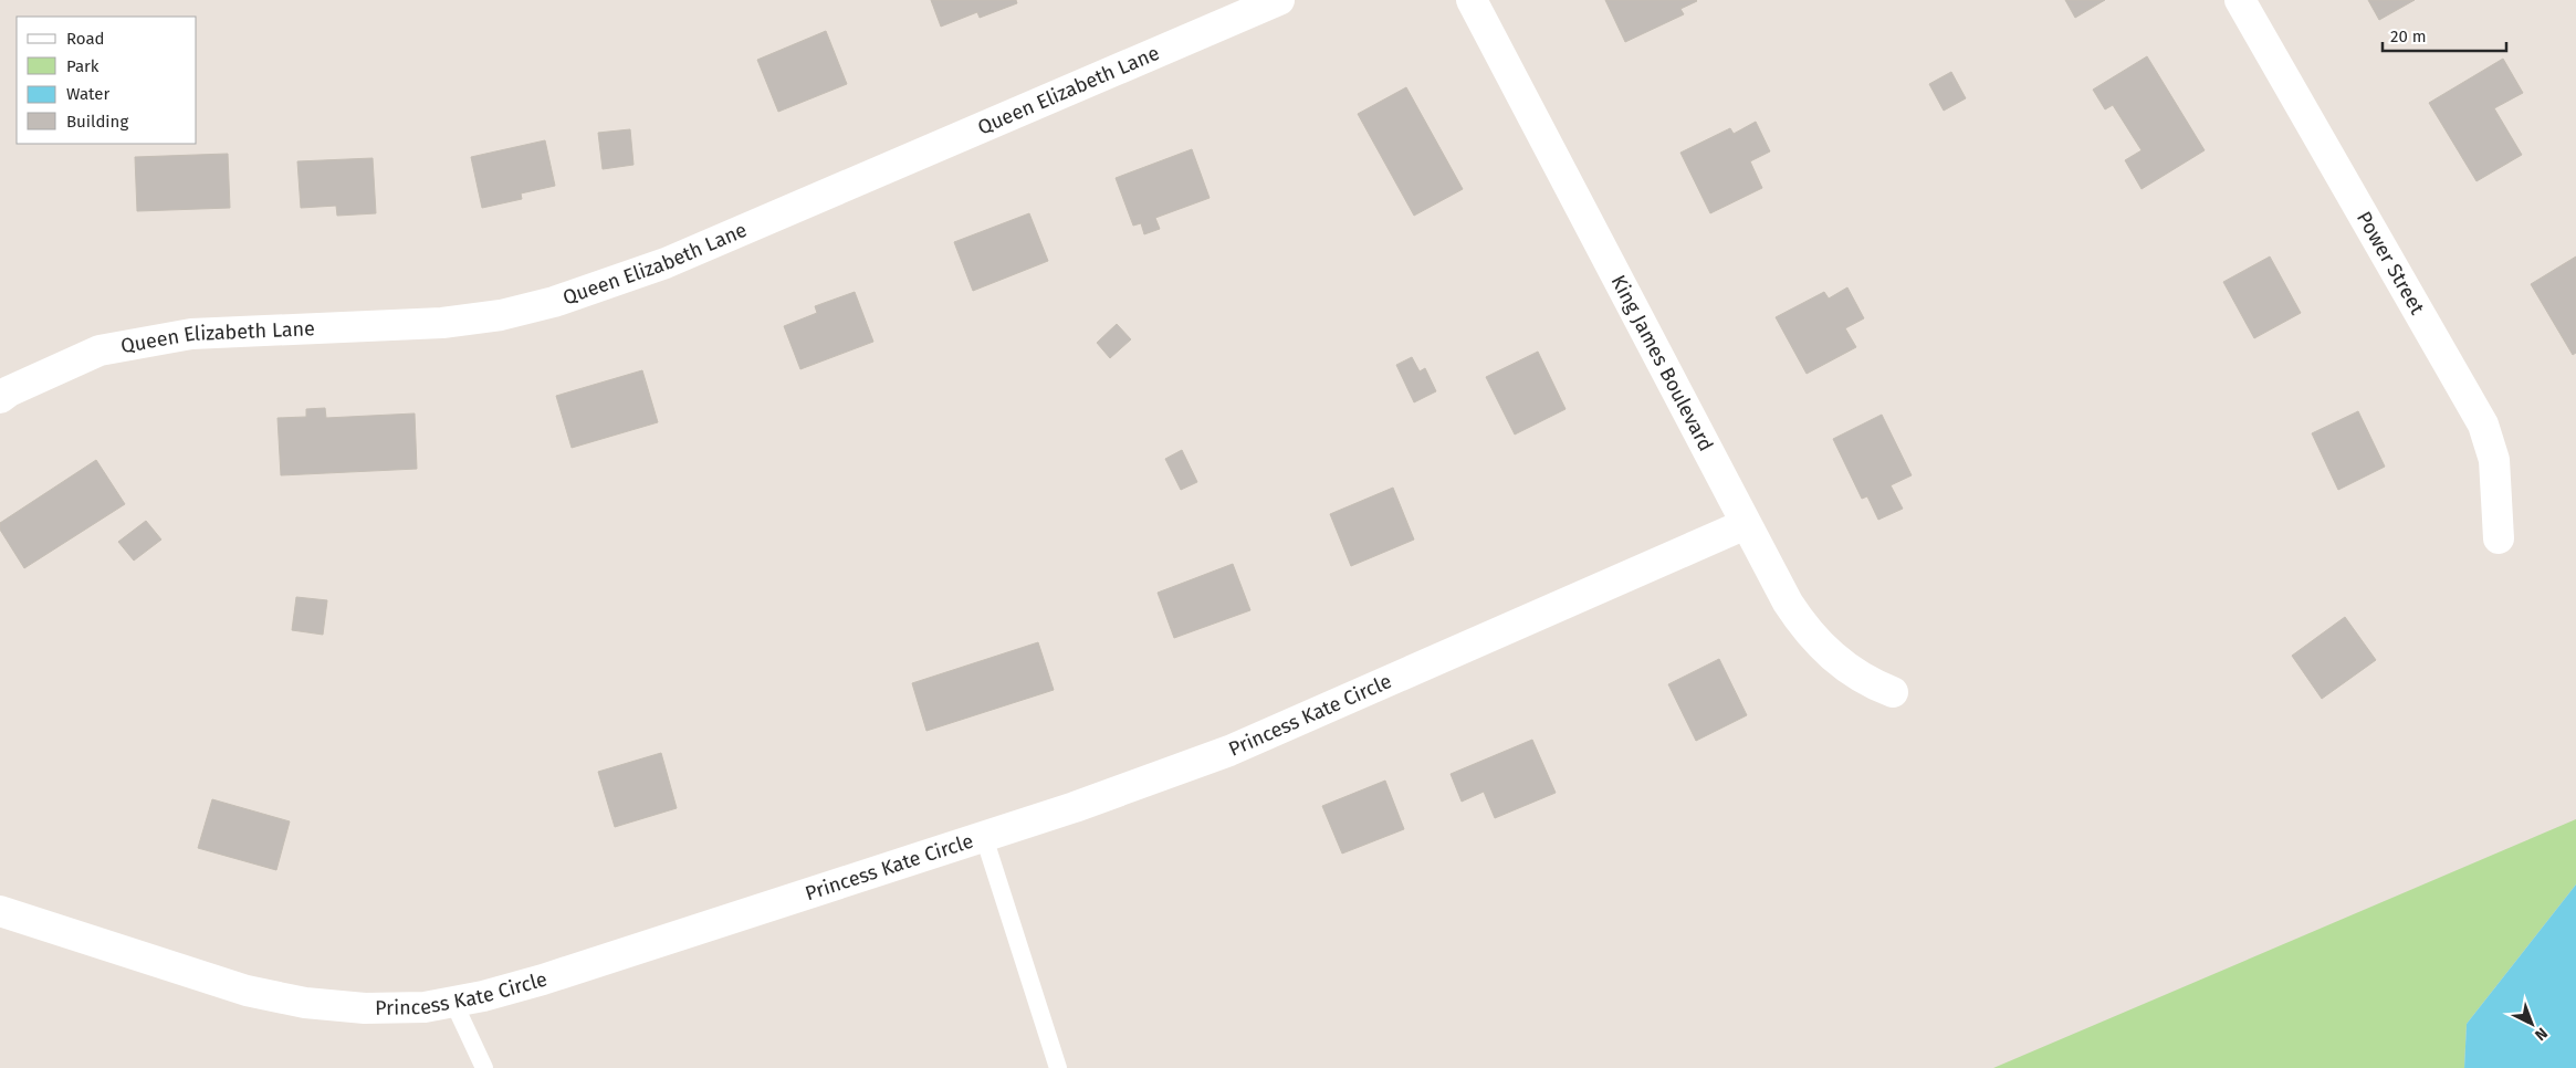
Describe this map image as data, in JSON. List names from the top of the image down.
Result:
{
  "streets": {
    "street": [
      "Queen Elizabeth Lane",
      "Power Street",
      "King James Boulevard",
      "Princess Kate Circle"
    ]
  },
  "crossings": [
    ["King James Boulevard", "Princess Kate Circle"]
  ],
  "legend": [
    "Road",
    "Park",
    "Water",
    "Building"
  ],
  "scale_bar": "20 m",
  "north": "bottom right"
}
